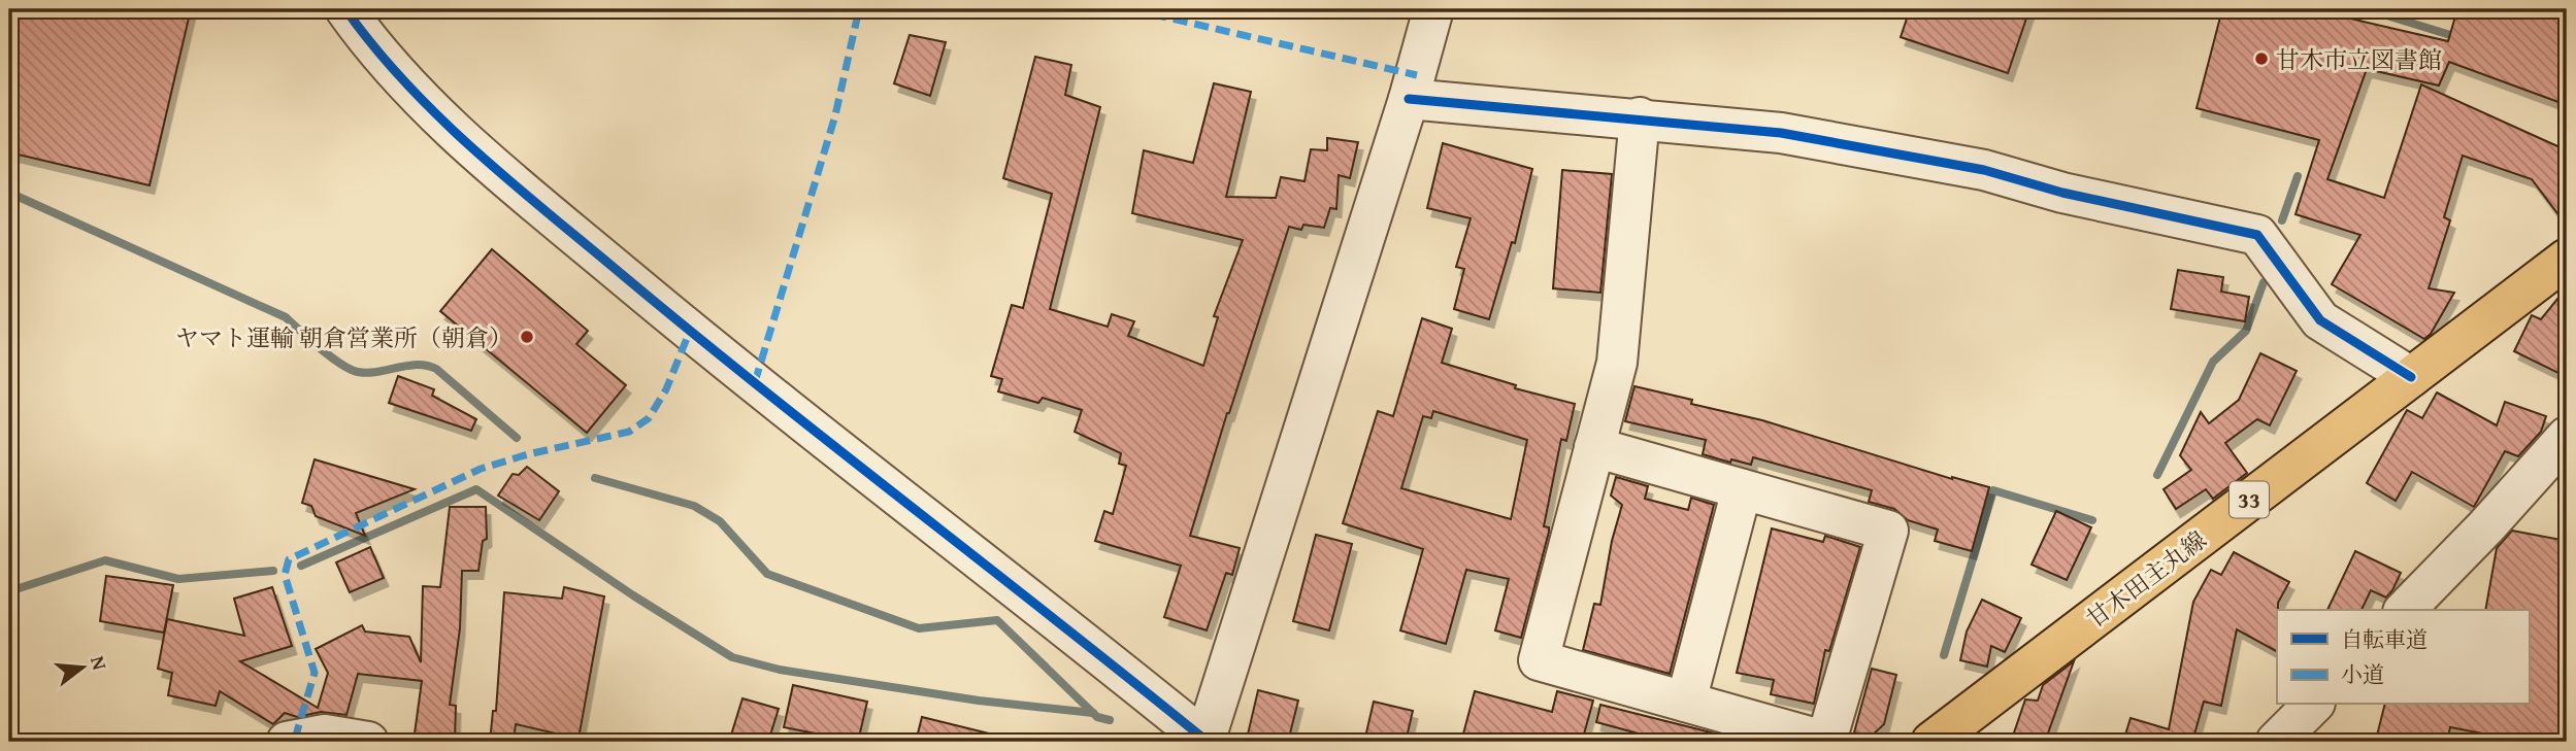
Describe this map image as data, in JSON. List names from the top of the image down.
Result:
{
  "streets": {
    "main road": ["33", "甘木田主丸線"]
  },
  "places": ["甘木市立図書館", "ヤマト運輸 朝倉営業所（朝倉）"],
  "legend": ["自転車道", "小道"],
  "north": "right"
}
